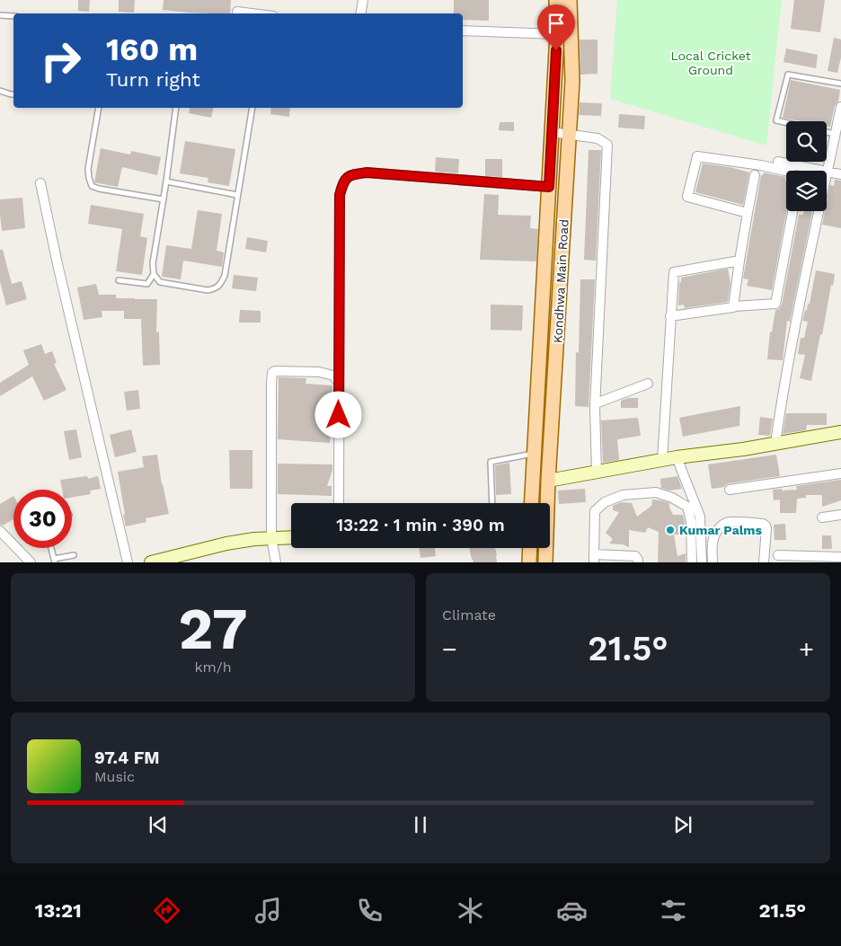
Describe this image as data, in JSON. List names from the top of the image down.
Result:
{
  "streets": {
    "main road": ["Kondhwa Main Road"]
  },
  "parks": ["Local Cricket Ground"],
  "places": ["Kumar Palms"],
  "page": {
    "turn": ["160 m", "Turn right"],
    "limit": "30",
    "trip": "13:22 · 1 min · 390 m",
    "tile": [
      ["27", "km/h"],
      "Climate"
    ],
    "heat": ["−", "21.5°", "+"],
    "song": ["97.4 FM", "Music"],
    "tabs": ["13:21", "21.5°"]
  }
}
